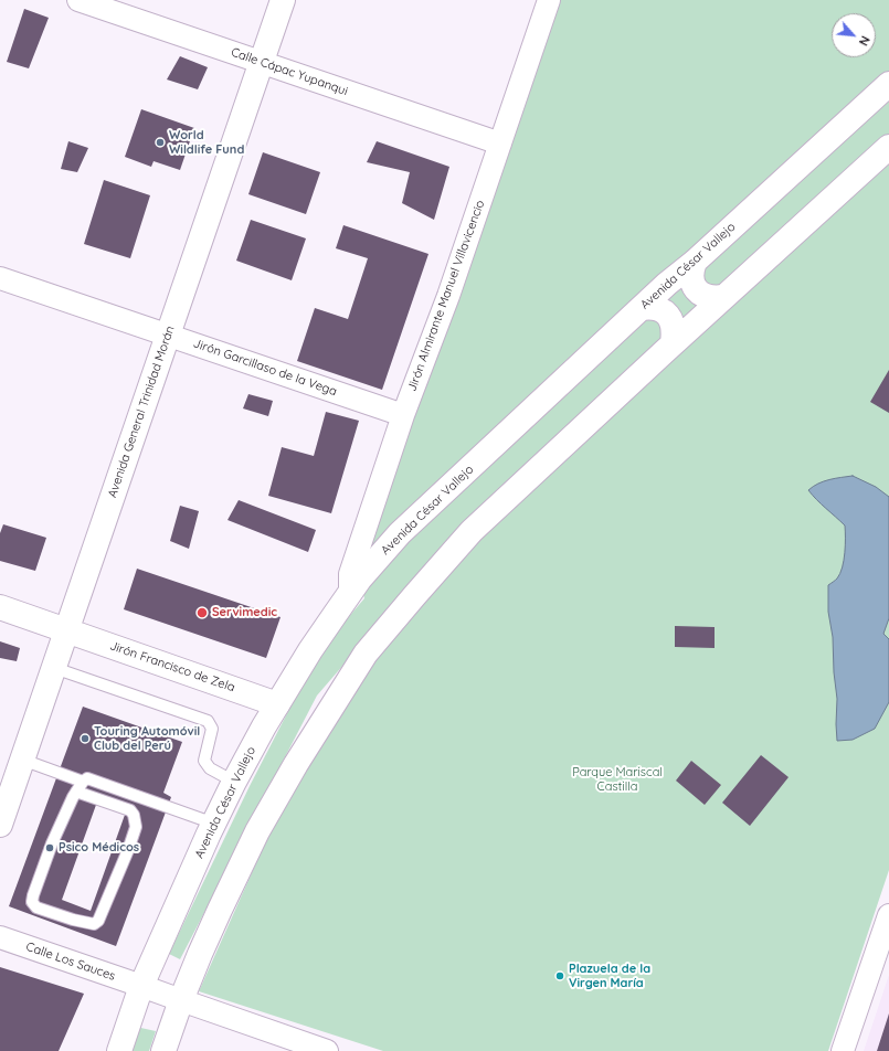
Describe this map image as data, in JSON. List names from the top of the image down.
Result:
{
  "streets": {
    "main road": ["Avenida César Vallejo", "Avenida General Trinidad Morán", "Jirón Francisco de Zela"],
    "street": [
      "Calle Cápac Yupanqui",
      "Jirón Almirante Manuel Villavicencio",
      "Jirón Garcillaso de la Vega",
      "Calle Los Sauces"
    ]
  },
  "crossings": [
    ["Calle Cápac Yupanqui", "Jirón Almirante Manuel Villavicencio"],
    ["Calle Cápac Yupanqui", "Avenida General Trinidad Morán"],
    ["Avenida César Vallejo", "Jirón Almirante Manuel Villavicencio"],
    ["Avenida César Vallejo", "Jirón Francisco de Zela"],
    ["Avenida César Vallejo", "Calle Los Sauces"],
    ["Jirón Almirante Manuel Villavicencio", "Jirón Garcillaso de la Vega"],
    ["Jirón Garcillaso de la Vega", "Avenida General Trinidad Morán"],
    ["Avenida General Trinidad Morán", "Jirón Francisco de Zela"]
  ],
  "parks": ["Parque Mariscal Castilla"],
  "places": [
    "World Wildlife Fund",
    "Servimedic",
    "Touring Automóvil Club del Perú",
    "Psico Médicos",
    "Plazuela de la Virgen María"
  ],
  "north": "bottom right"
}
